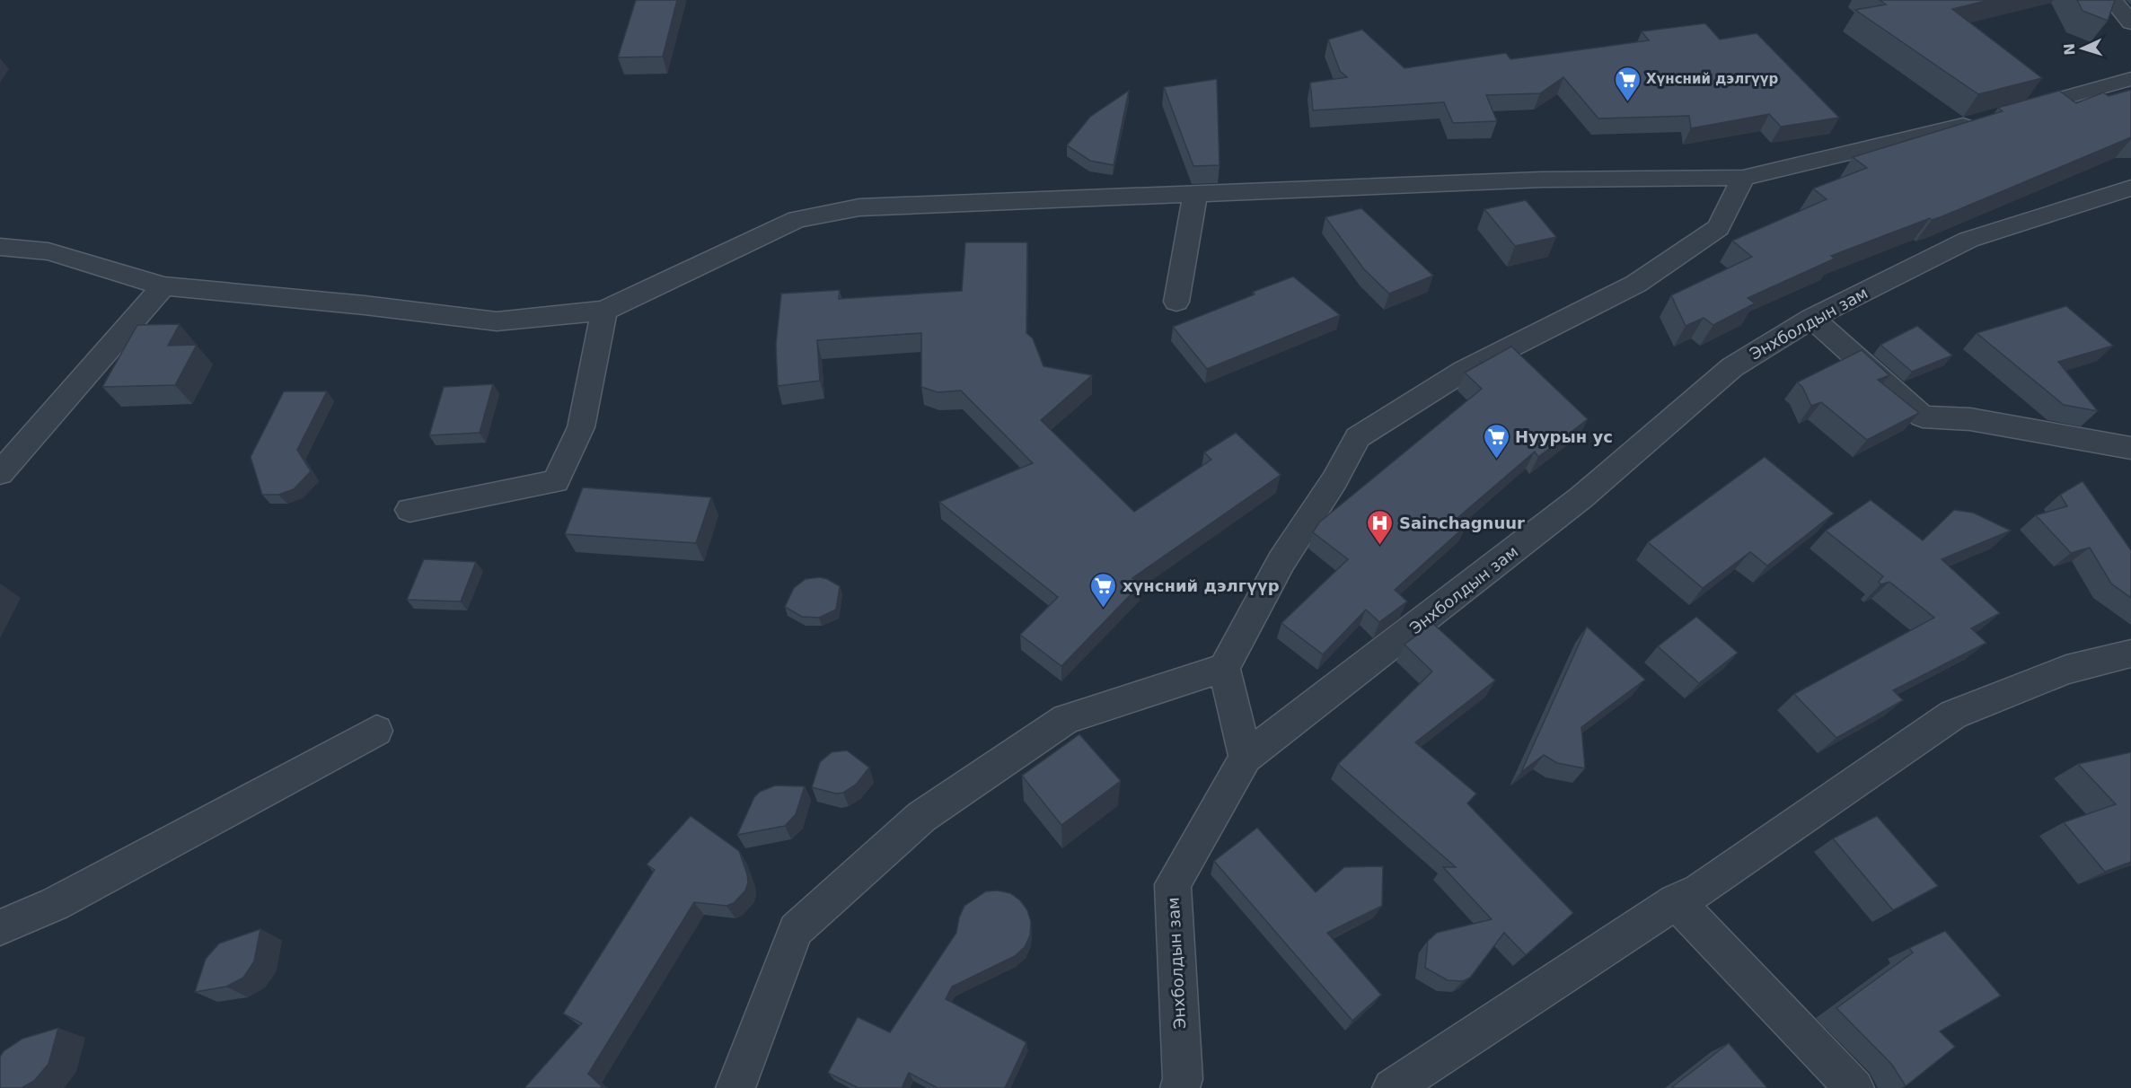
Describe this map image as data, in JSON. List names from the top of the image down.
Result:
{
  "streets": {
    "street": ["Энхболдын зам"]
  },
  "places": {
    "supermarket": ["Хүнсний дэлгүүр", "Нуурын ус", "хүнсний дэлгүүр"],
    "hospital": ["Sainchagnuur"]
  },
  "north": "left"
}
